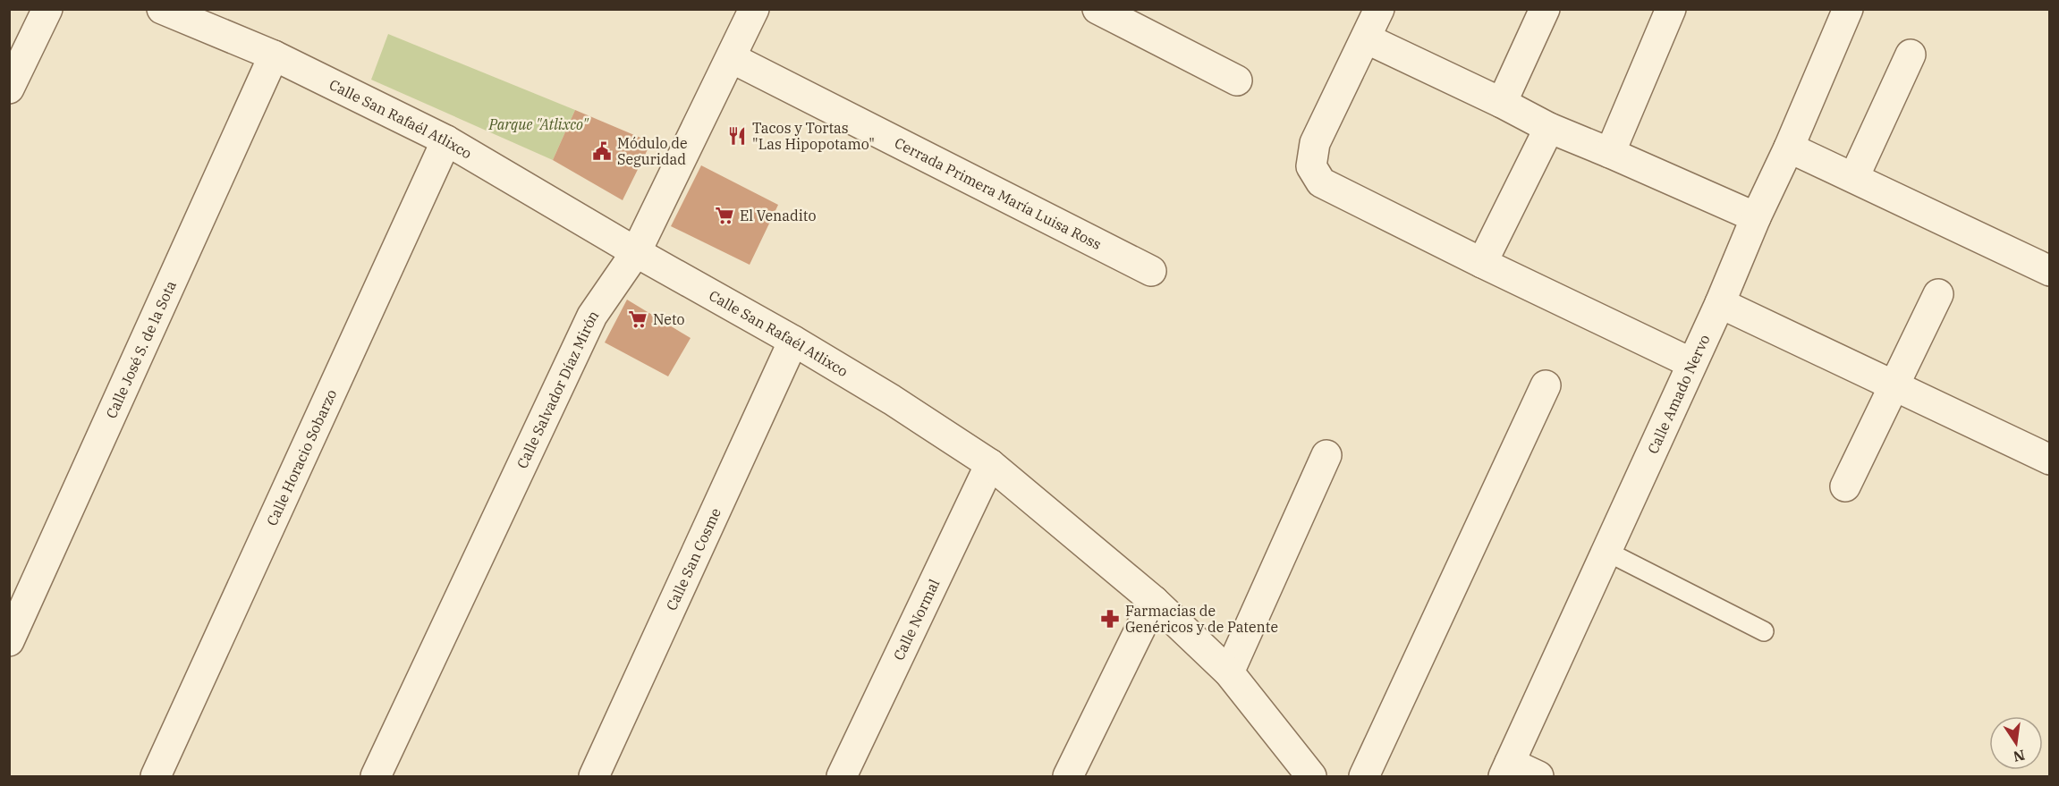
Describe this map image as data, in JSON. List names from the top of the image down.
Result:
{
  "streets": {
    "street": [
      "Calle San Rafaél Atlixco",
      "Cerrada Primera María Luisa Ross",
      "Calle José S. de la Sota",
      "Calle Salvador Díaz Mirón",
      "Calle Amado Nervo",
      "Calle Horacio Sobarzo",
      "Calle San Cosme",
      "Calle Normal"
    ]
  },
  "crossings": [
    ["Calle San Rafaél Atlixco", "Calle José S. de la Sota"],
    ["Calle San Rafaél Atlixco", "Calle Salvador Díaz Mirón"],
    ["Calle San Rafaél Atlixco", "Calle Horacio Sobarzo"],
    ["Calle San Rafaél Atlixco", "Calle San Cosme"],
    ["Calle San Rafaél Atlixco", "Calle Normal"],
    ["Cerrada Primera María Luisa Ross", "Calle Salvador Díaz Mirón"]
  ],
  "parks": ["Parque \"Atlixco\""],
  "places": {
    "restaurant": ["Tacos y Tortas \"Las Hipopotamo\""],
    "public building": ["Módulo de Seguridad"],
    "supermarket": ["El Venadito", "Neto"],
    "pharmacy": ["Farmacias de Genéricos y de Patente"]
  },
  "north": "bottom"
}
